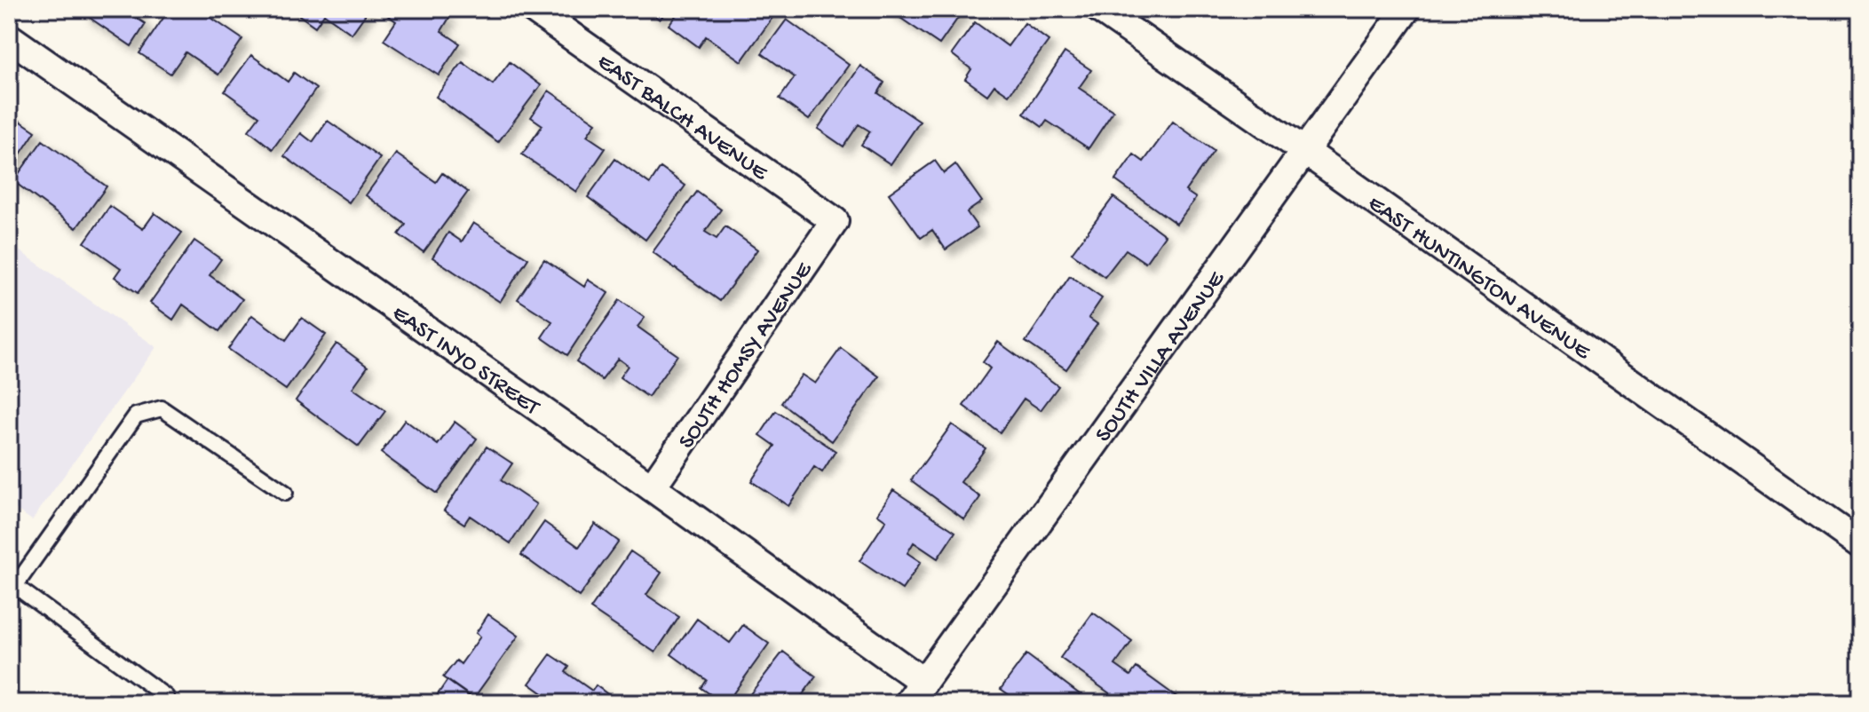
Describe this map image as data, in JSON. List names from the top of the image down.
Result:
{
  "streets": {
    "street": [
      "EAST BALCH AVENUE",
      "EAST HUNTINGTON AVENUE",
      "SOUTH HOMSY AVENUE",
      "SOUTH VILLA AVENUE",
      "EAST INYO STREET"
    ]
  },
  "crossings": [
    ["EAST BALCH AVENUE", "SOUTH HOMSY AVENUE"],
    ["EAST HUNTINGTON AVENUE", "SOUTH VILLA AVENUE"],
    ["SOUTH HOMSY AVENUE", "EAST INYO STREET"],
    ["SOUTH VILLA AVENUE", "EAST INYO STREET"]
  ]
}
